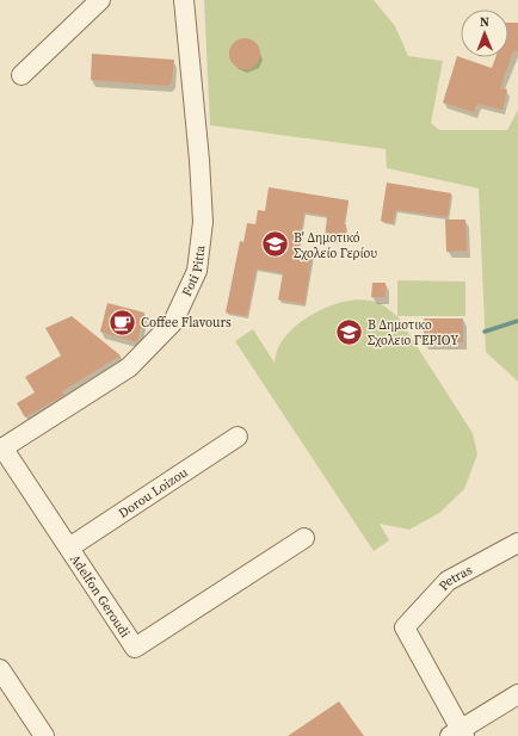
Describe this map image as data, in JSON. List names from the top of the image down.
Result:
{
  "streets": {
    "street": [
      "Foti Pitta",
      "Dorou Loizou",
      "Petras",
      "Adelfon Geroudi"
    ]
  },
  "crossings": [
    ["Foti Pitta", "Adelfon Geroudi"],
    ["Dorou Loizou", "Adelfon Geroudi"]
  ],
  "places": {
    "school or university": ["Β' Δημοτικό Σχολείο Γερίου", "Β Δημοτικο Σχολειο ΓΕΡΙΟΥ"],
    "cafe": ["Coffee Flavours"]
  },
  "north": "top"
}
